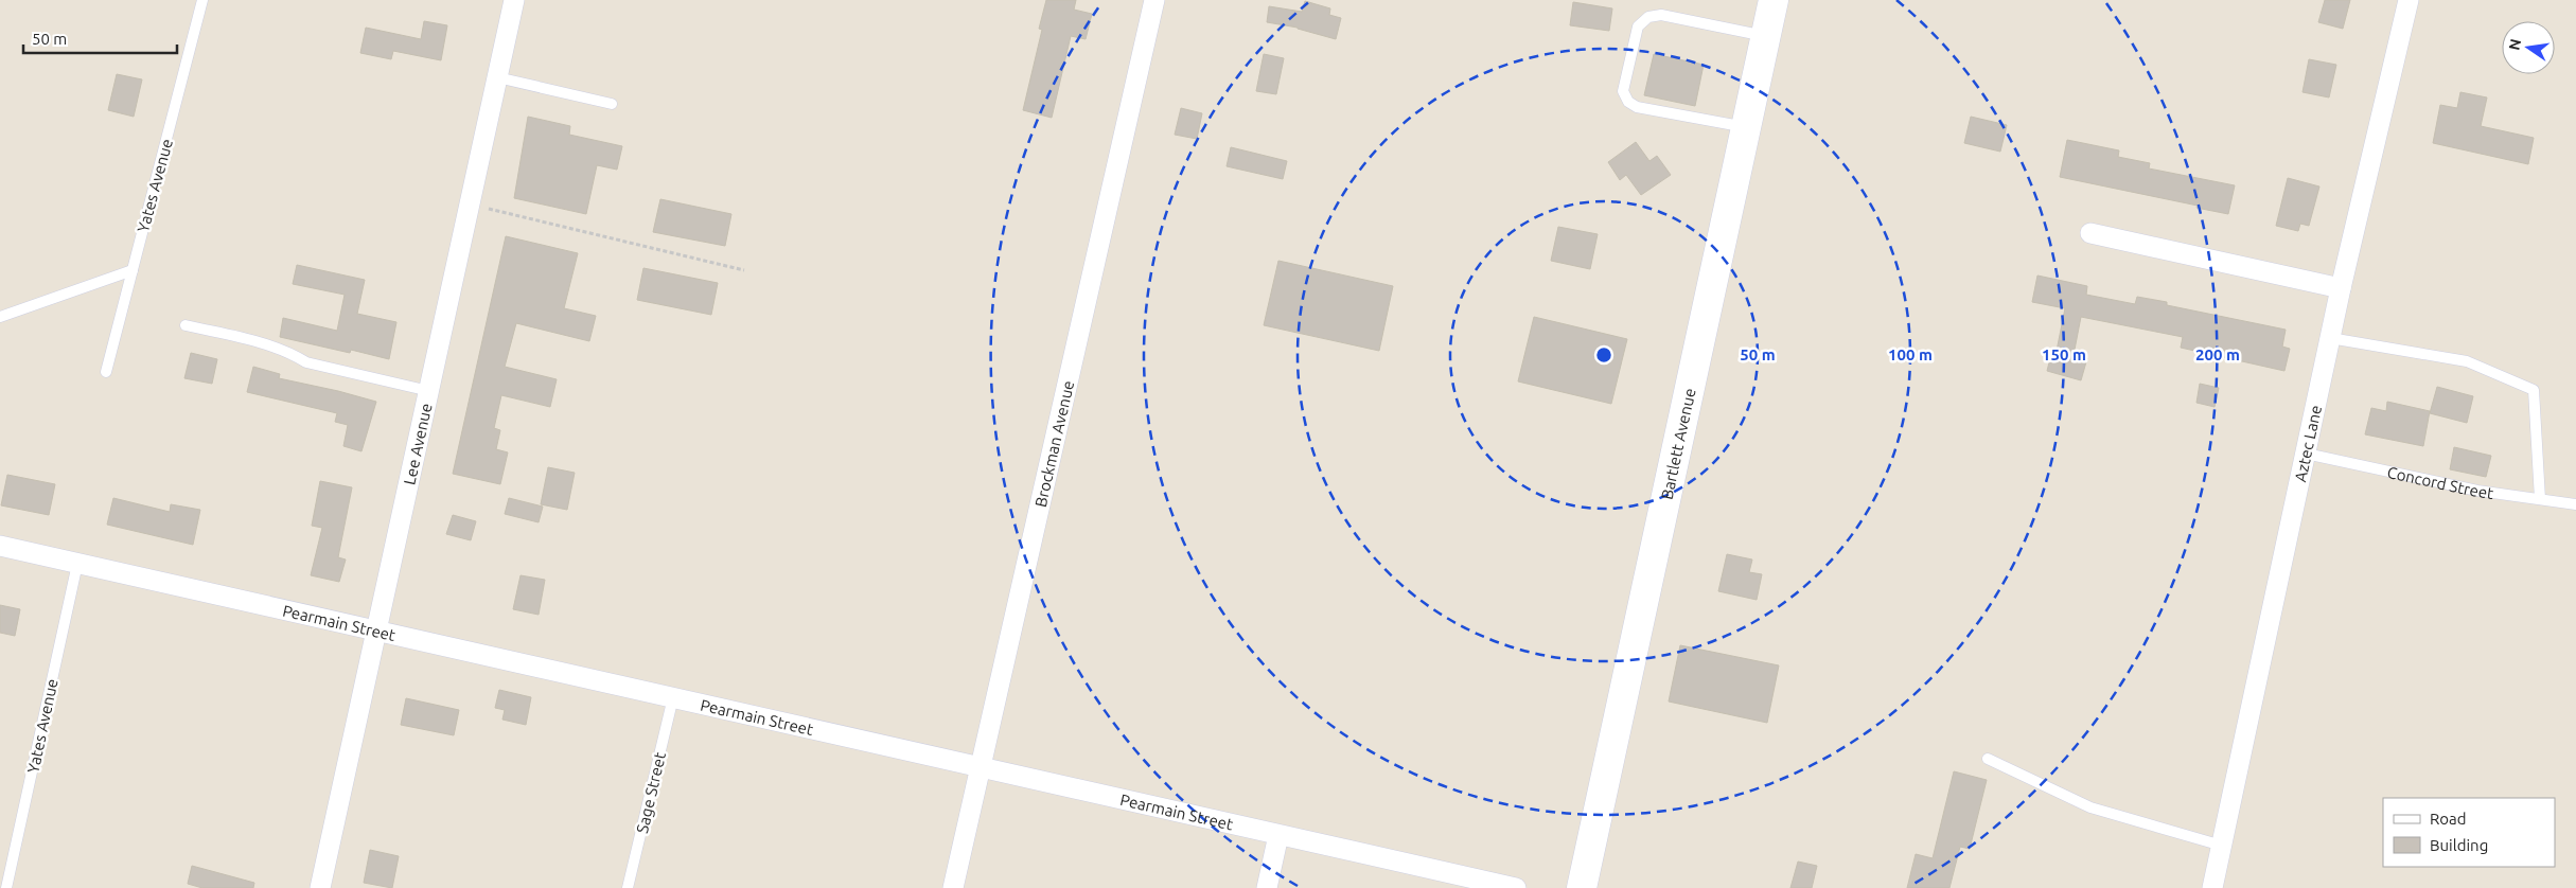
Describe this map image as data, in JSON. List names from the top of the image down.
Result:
{
  "streets": {
    "street": [
      "Aztec Lane",
      "Lee Avenue",
      "Brockman Avenue",
      "Bartlett Avenue",
      "Pearmain Street"
    ],
    "lane": ["Yates Avenue", "Concord Street", "Sage Street"]
  },
  "crossings": [
    ["Yates Avenue", "Pearmain Street"],
    ["Aztec Lane", "Concord Street"],
    ["Lee Avenue", "Pearmain Street"],
    ["Brockman Avenue", "Pearmain Street"],
    ["Pearmain Street", "Sage Street"]
  ],
  "legend": ["Road", "Building"],
  "scale_bar": "50 m",
  "north": "left",
  "rings": [
    "50 m",
    "100 m",
    "150 m",
    "200 m"
  ]
}
